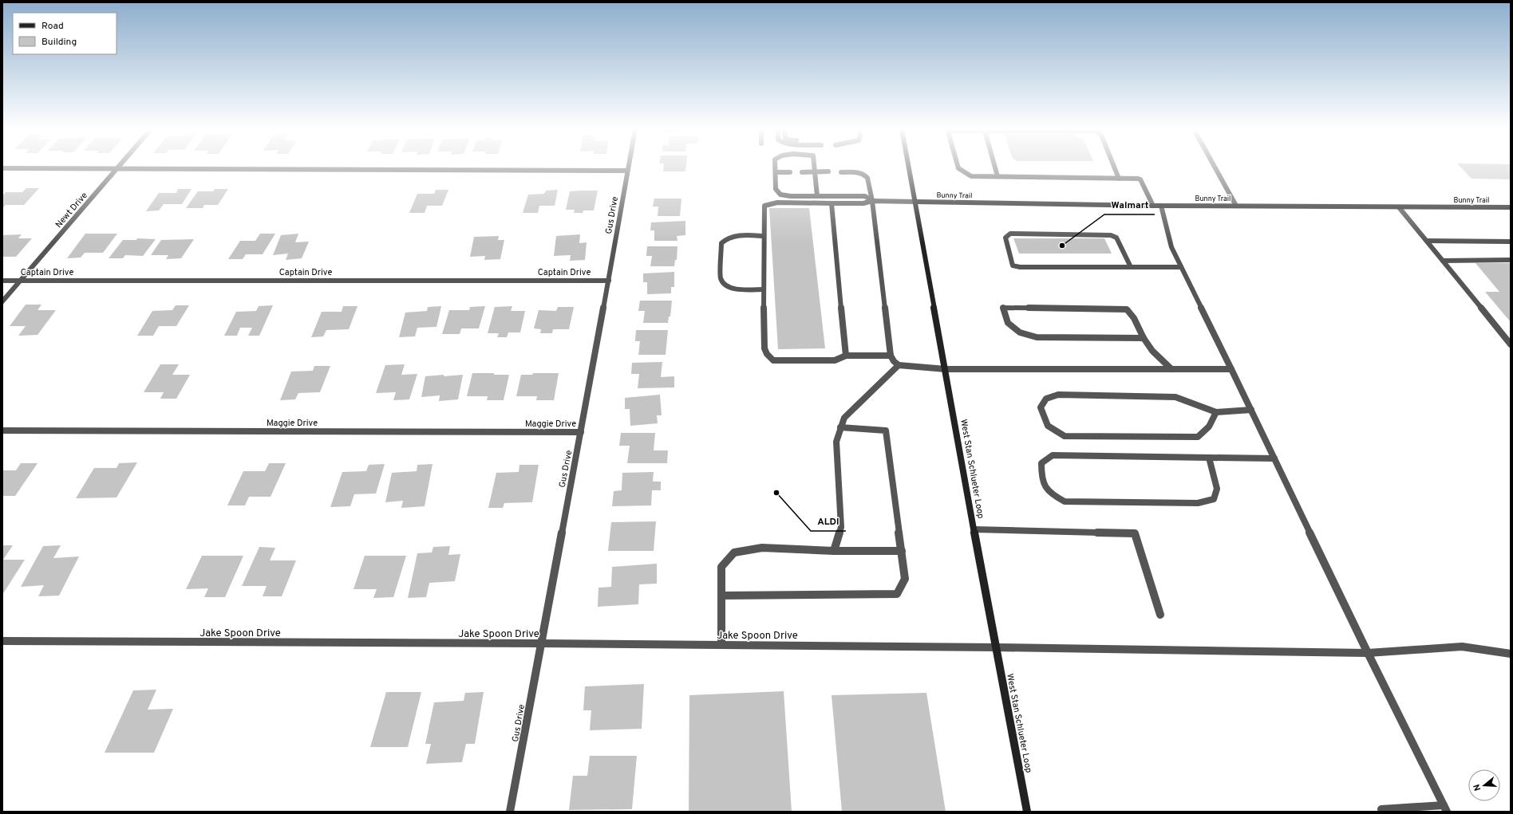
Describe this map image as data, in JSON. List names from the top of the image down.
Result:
{
  "streets": {
    "main road": ["Bunny Trail", "West Stan Schlueter Loop"],
    "street": [
      "Newt Drive",
      "Gus Drive",
      "Captain Drive",
      "Maggie Drive",
      "Jake Spoon Drive"
    ]
  },
  "crossings": [
    ["Bunny Trail", "West Stan Schlueter Loop"],
    ["Newt Drive", "Captain Drive"],
    ["Gus Drive", "Captain Drive"],
    ["Gus Drive", "Maggie Drive"],
    ["Gus Drive", "Jake Spoon Drive"],
    ["West Stan Schlueter Loop", "Jake Spoon Drive"]
  ],
  "places": ["Walmart", "ALDI"],
  "legend": ["Road", "Building"],
  "north": "left"
}
